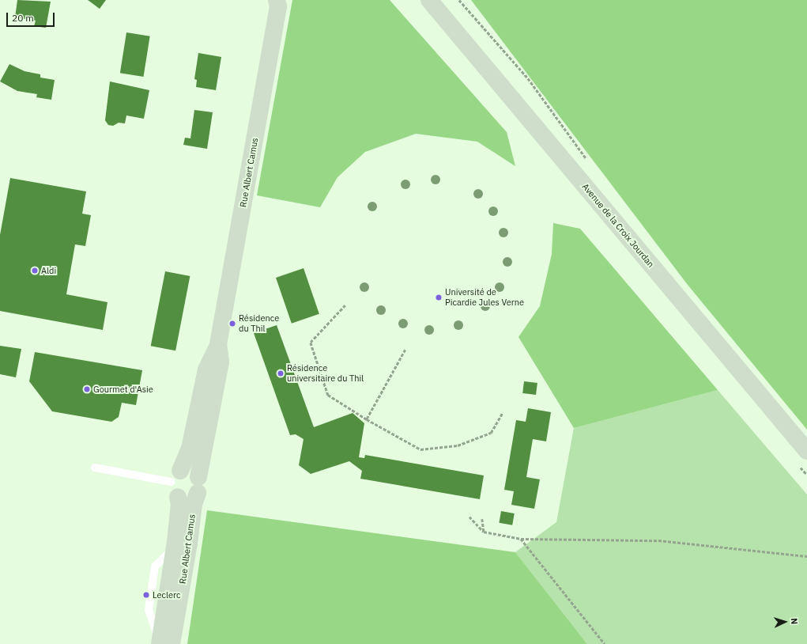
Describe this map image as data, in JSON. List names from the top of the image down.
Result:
{
  "streets": {
    "street": ["Rue Albert Camus", "Avenue de la Croix Jourdan"]
  },
  "places": [
    "Aldi",
    "Université de Picardie Jules Verne",
    "Résidence du Thil",
    "Résidence universitaire du Thil",
    "Gourmet d'Asie",
    "Leclerc"
  ],
  "scale_bar": "20 m",
  "north": "right"
}
